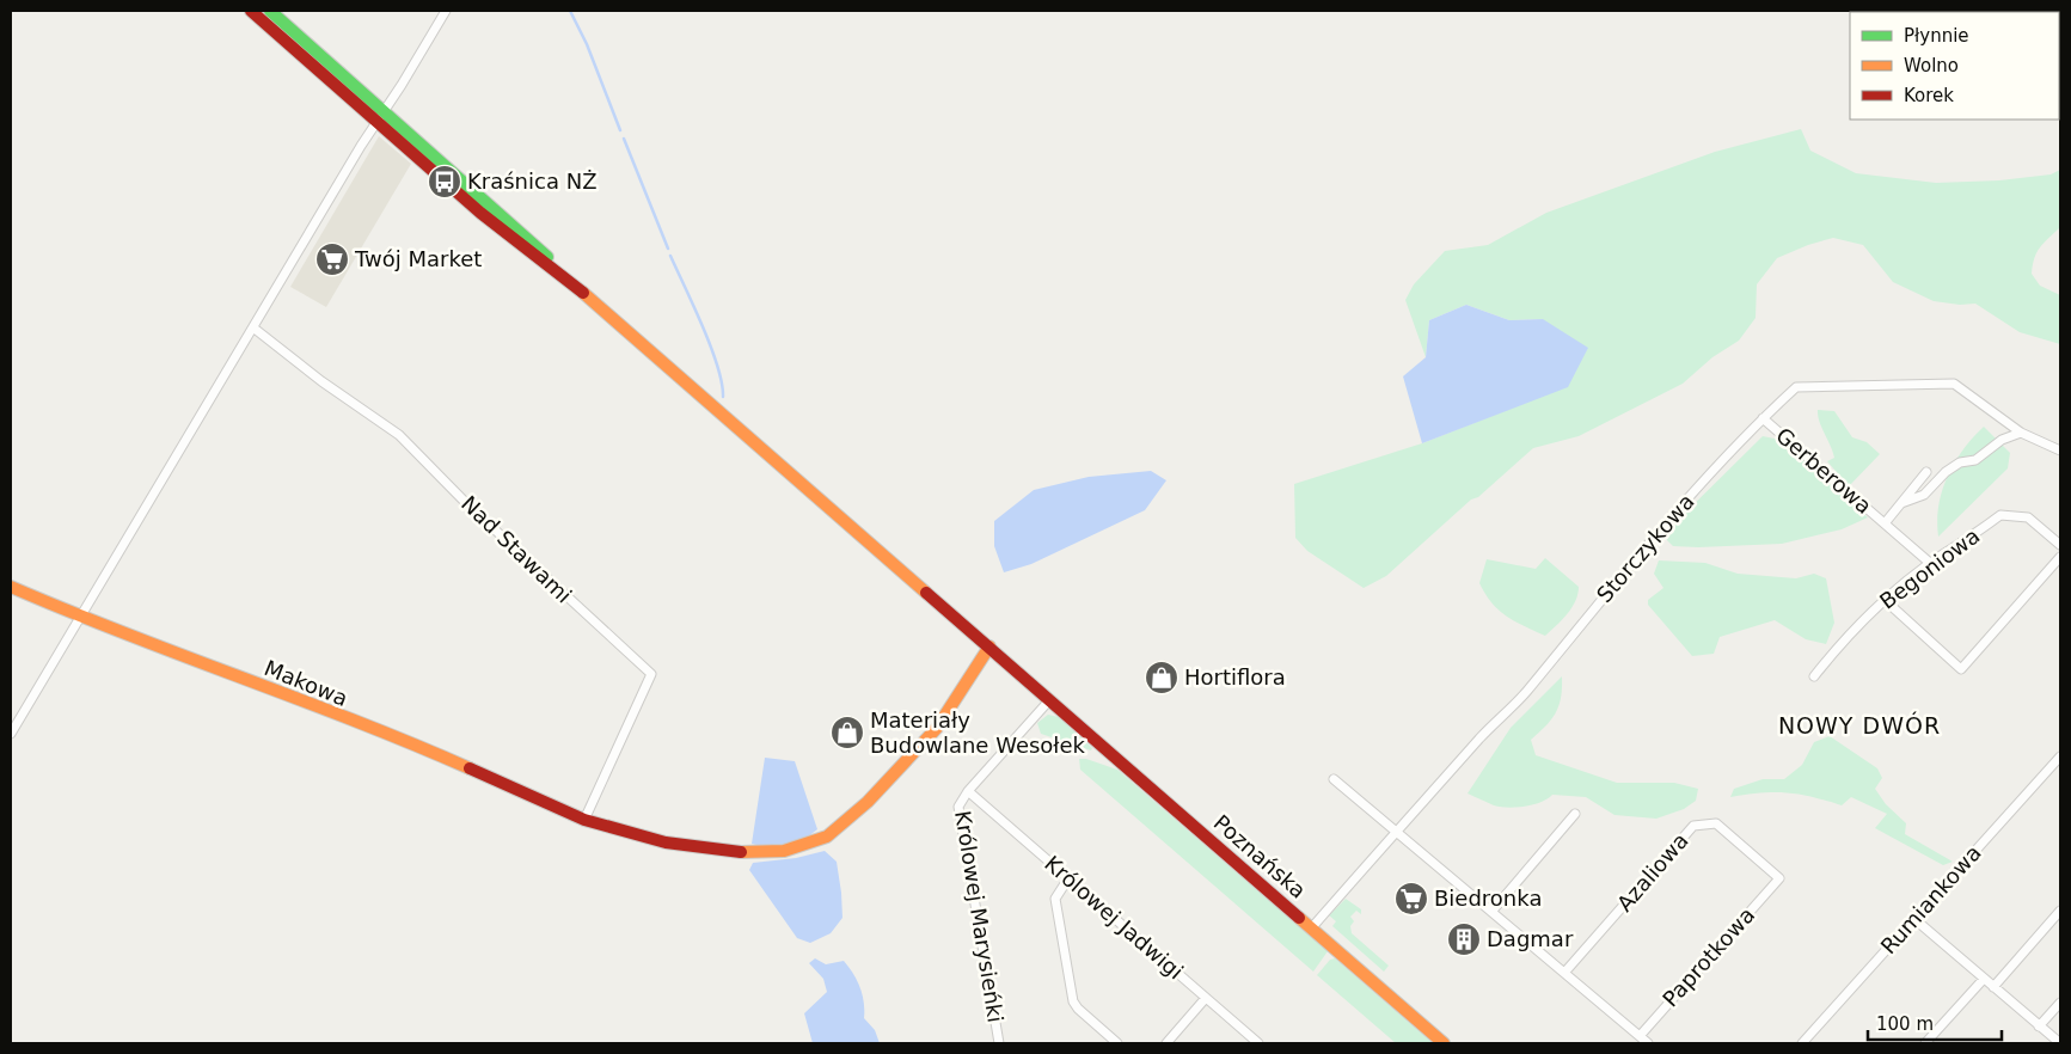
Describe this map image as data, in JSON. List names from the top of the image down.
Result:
{
  "streets": {
    "main road": ["Makowa", "Poznańska"],
    "street": [
      "Gerberowa",
      "Storczykowa",
      "Nad Stawami",
      "Begoniowa",
      "Azaliowa",
      "Rumiankowa",
      "Królowej Marysieńki",
      "Królowej Jadwigi",
      "Paprotkowa"
    ]
  },
  "crossings": [
    ["Gerberowa", "Storczykowa"],
    ["Gerberowa", "Begoniowa"],
    ["Storczykowa", "Poznańska"],
    ["Nad Stawami", "Makowa"],
    ["Makowa", "Poznańska"],
    ["Azaliowa", "Paprotkowa"],
    ["Królowej Marysieńki", "Królowej Jadwigi"]
  ],
  "districts": ["NOWY DWÓR"],
  "places": {
    "bus stop": ["Kraśnica NŻ"],
    "supermarket": ["Twój Market", "Biedronka"],
    "shop": ["Hortiflora", "Materiały Budowlane Wesołek"],
    "building": ["Dagmar"]
  },
  "legend": ["Płynnie", "Wolno", "Korek"],
  "scale_bar": "100 m"
}
